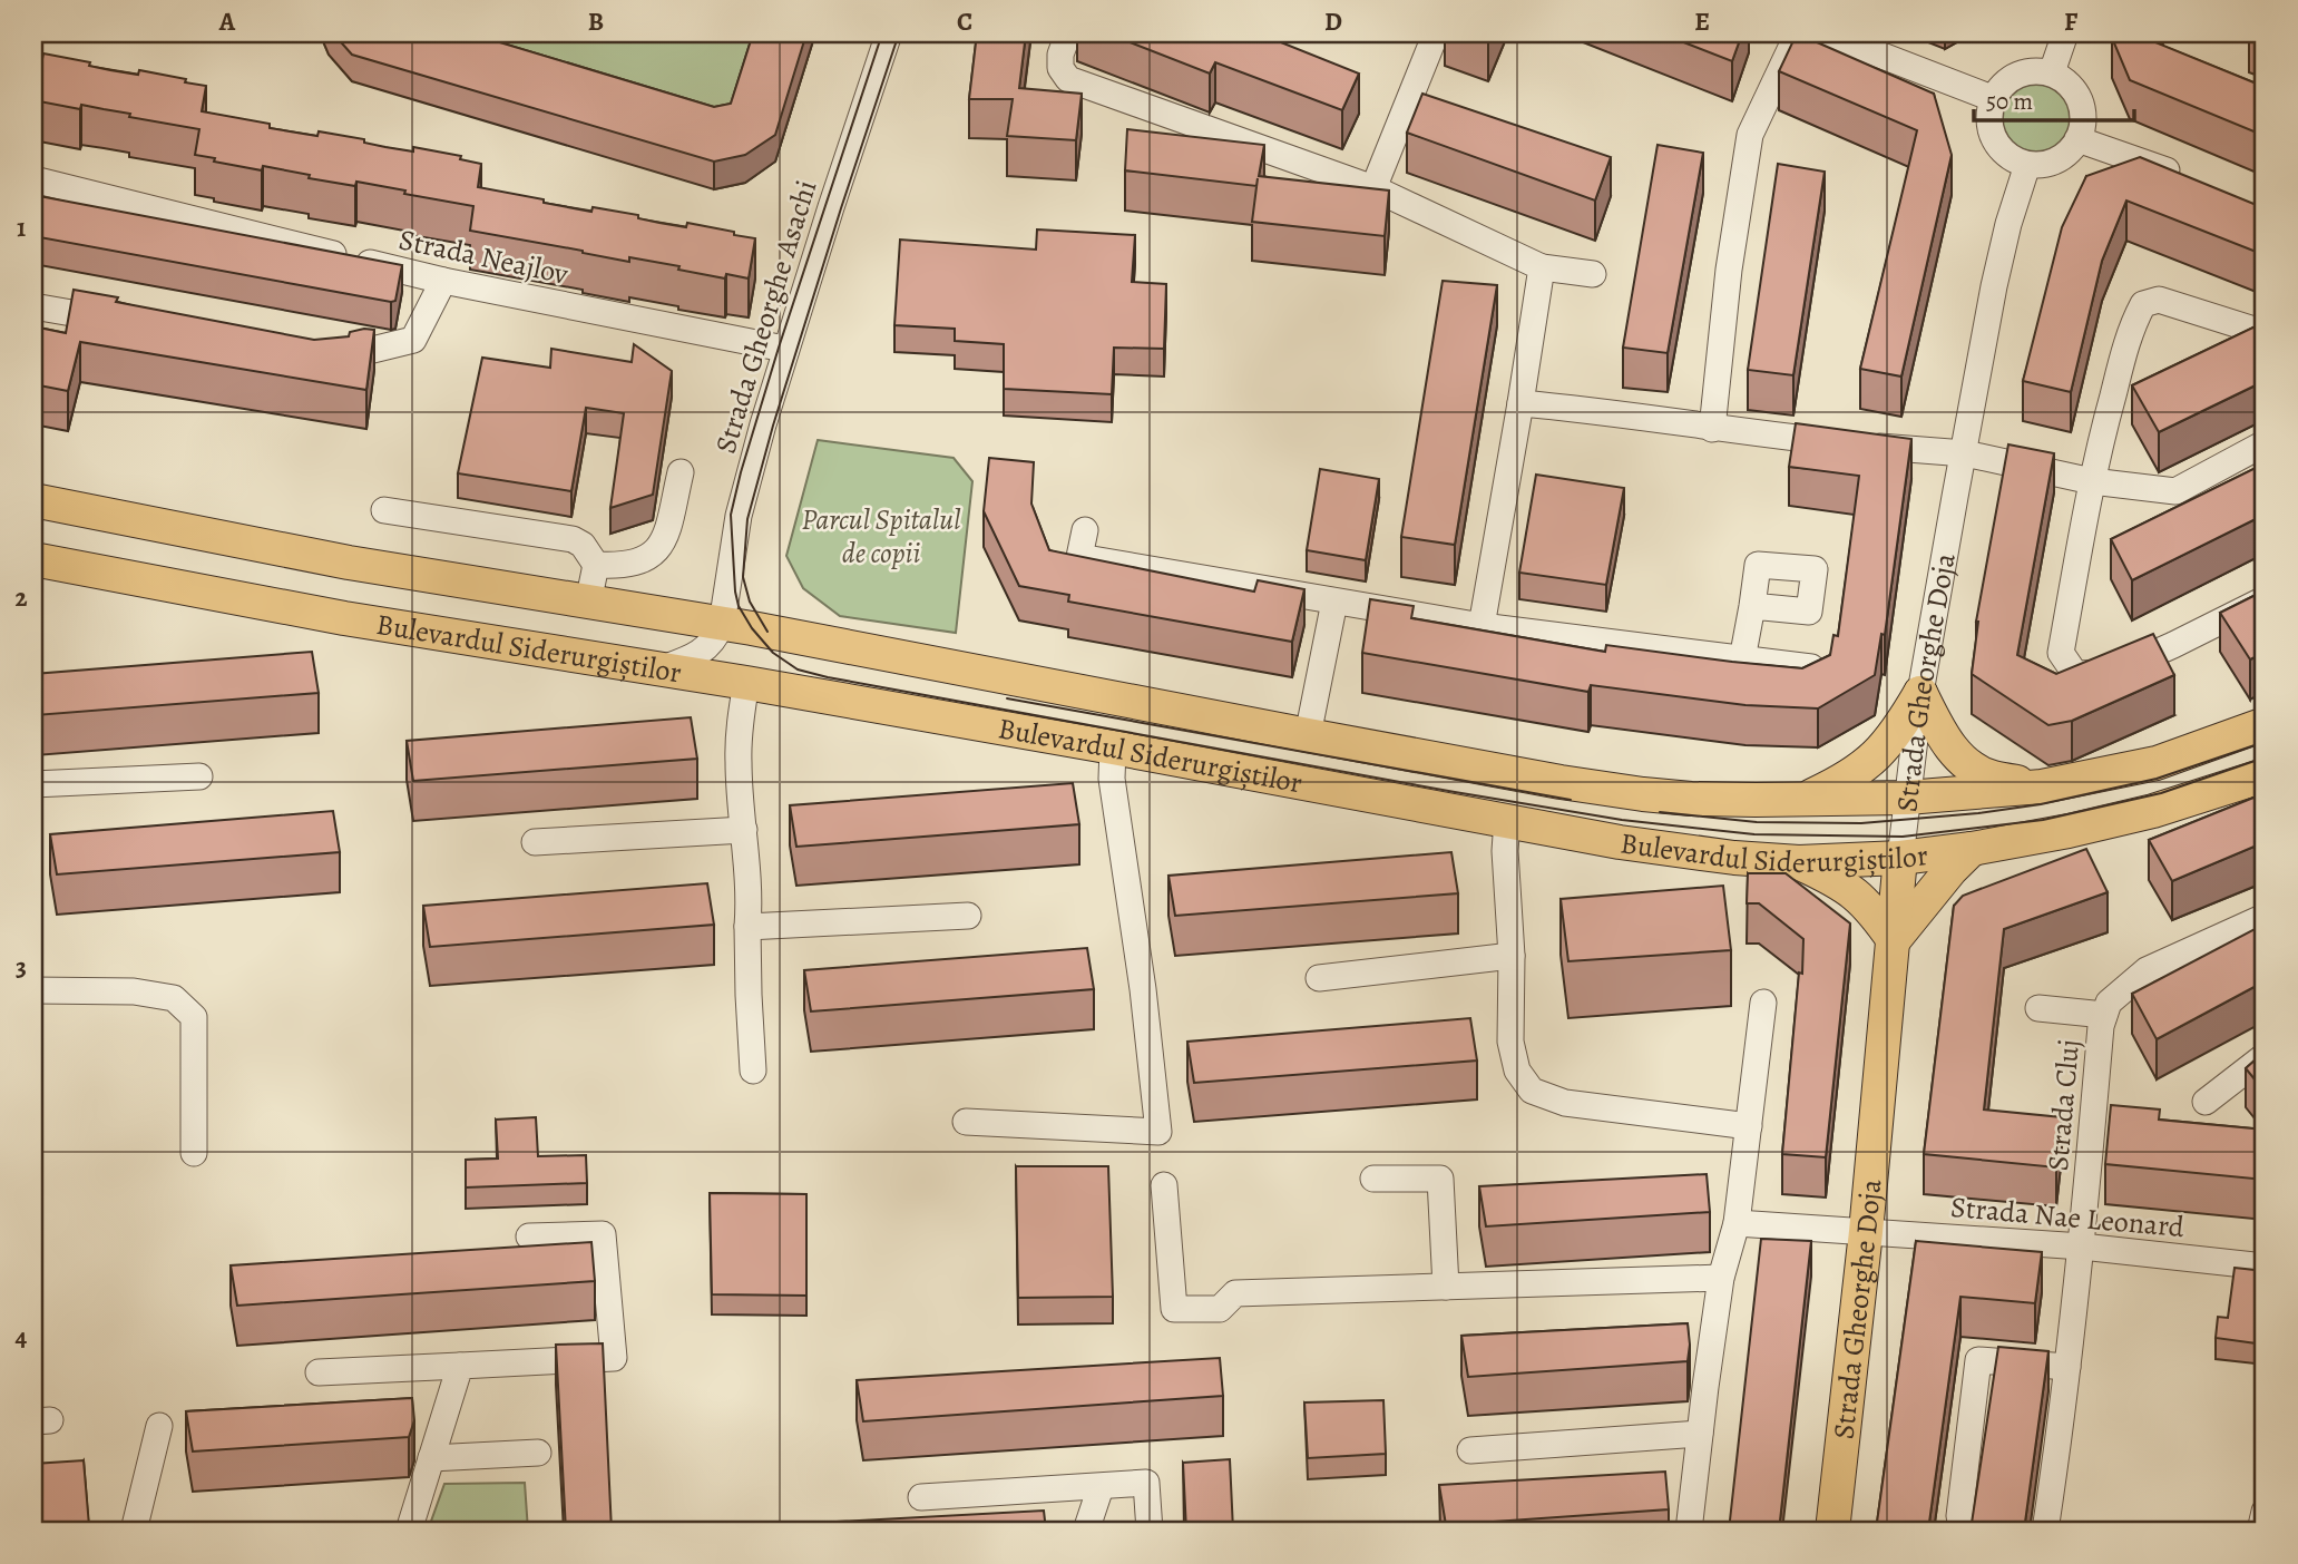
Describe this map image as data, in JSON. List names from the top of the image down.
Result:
{
  "streets": {
    "main road": ["Bulevardul Siderurgiștilor", "Strada Gheorghe Doja"],
    "street": [
      "Strada Neajlov",
      "Strada Gheorghe Asachi",
      "Strada Cluj",
      "Strada Nae Leonard"
    ]
  },
  "crossings": [
    ["Strada Neajlov", "Strada Gheorghe Asachi"],
    ["Strada Gheorghe Asachi", "Bulevardul Siderurgiștilor"],
    ["Bulevardul Siderurgiștilor", "Strada Gheorghe Doja"],
    ["Strada Gheorghe Doja", "Strada Nae Leonard"],
    ["Strada Cluj", "Strada Nae Leonard"]
  ],
  "parks": ["Parcul Spitalul de copii"],
  "scale_bar": "50 m",
  "grid": {
    "columns": [
      "A",
      "B",
      "C",
      "D",
      "E",
      "F"
    ],
    "rows": [
      "1",
      "2",
      "3",
      "4"
    ]
  }
}
